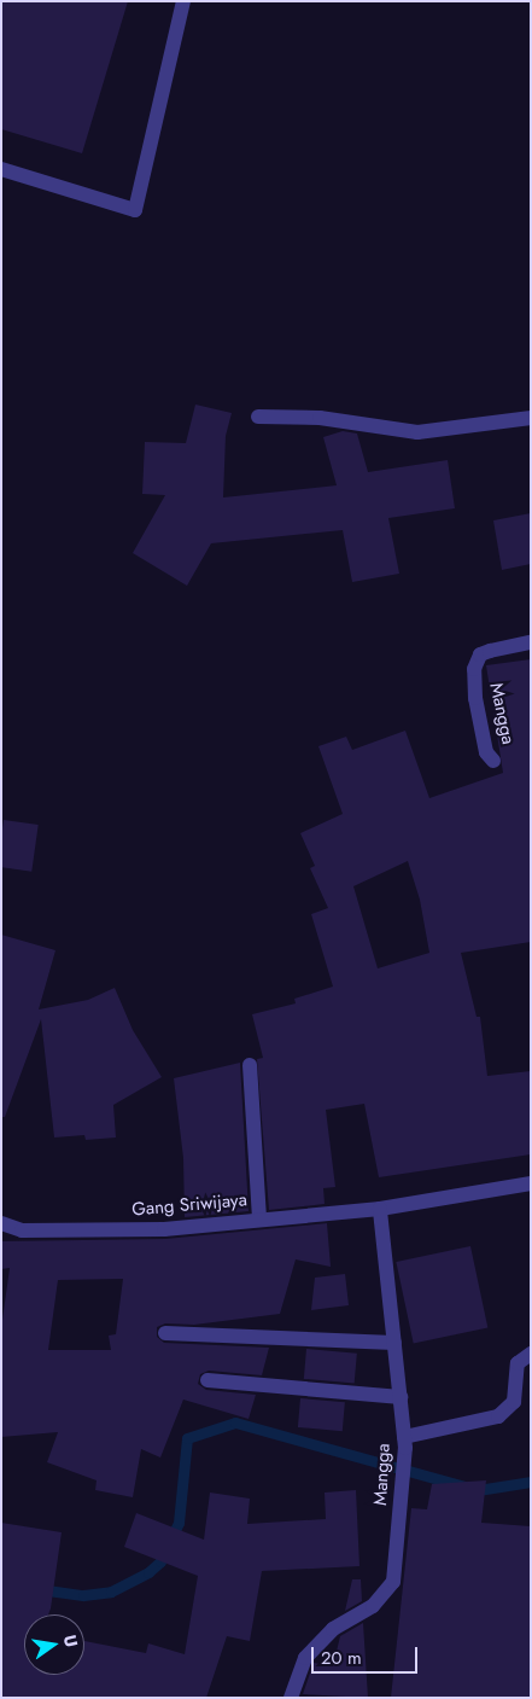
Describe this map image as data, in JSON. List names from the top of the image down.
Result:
{
  "streets": {
    "street": ["Mangga", "Gang Sriwijaya"]
  },
  "crossings": [
    ["Mangga", "Gang Sriwijaya"]
  ],
  "scale_bar": "20 m",
  "north": "right"
}
